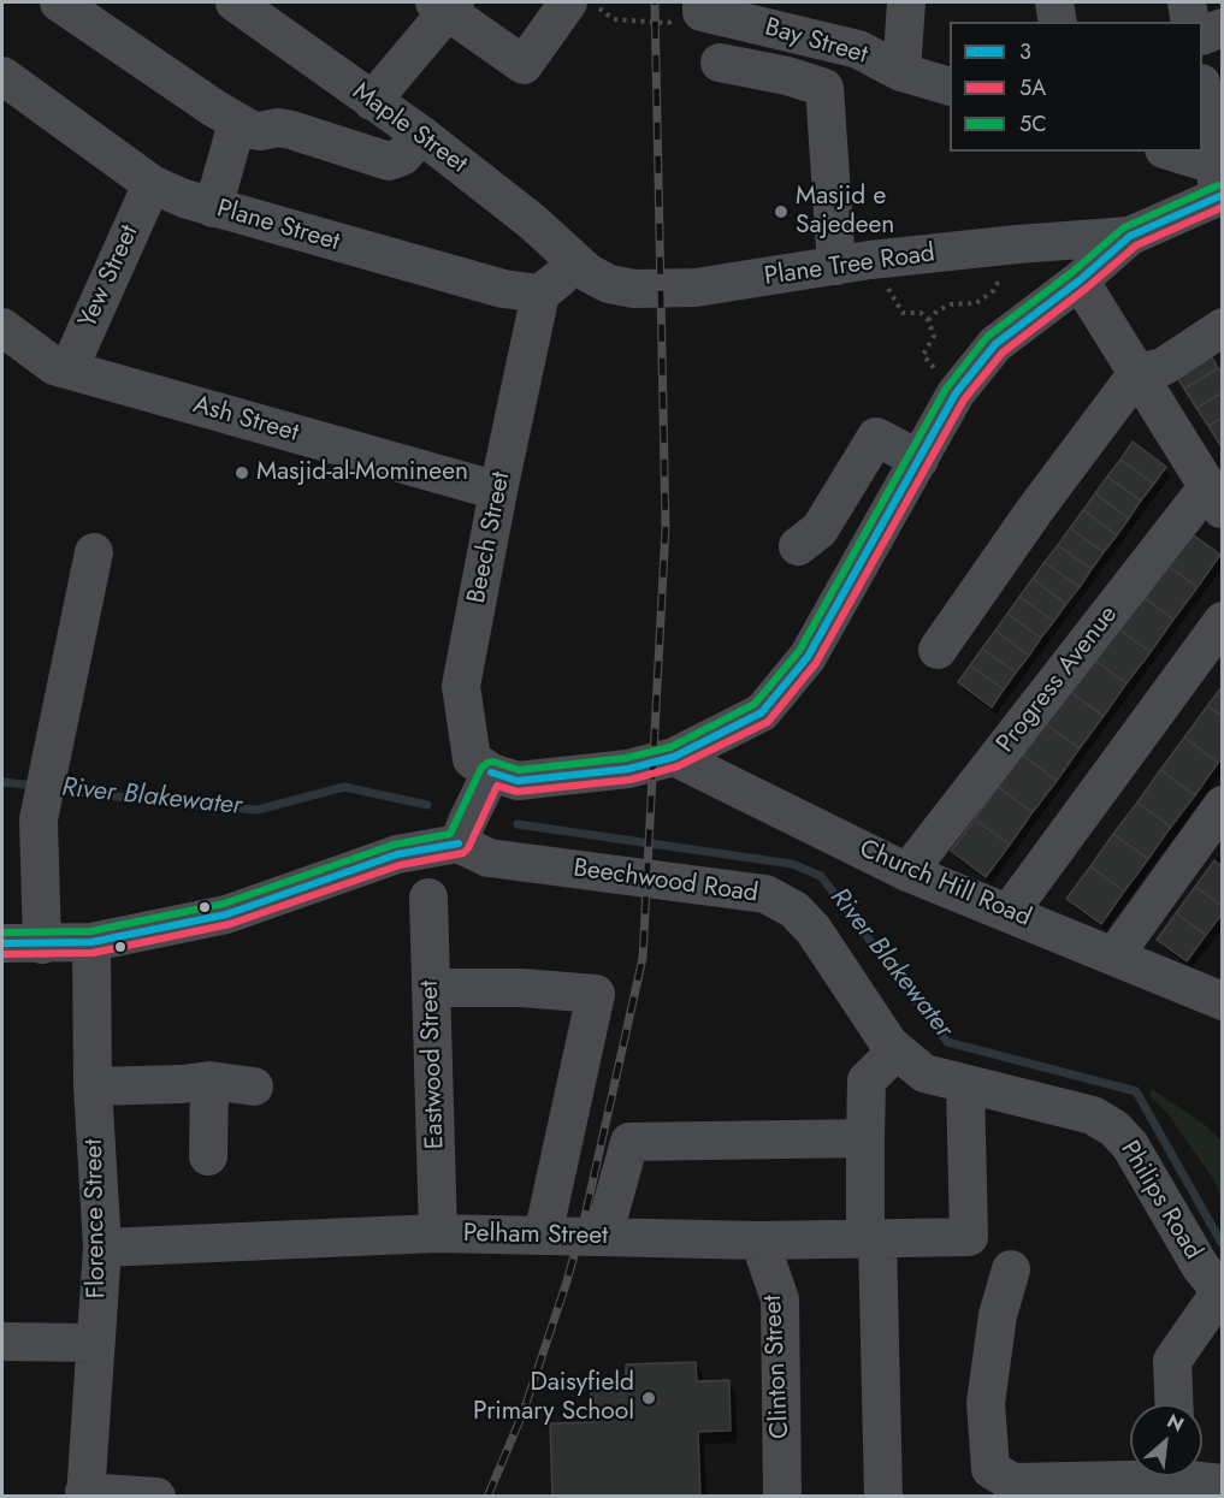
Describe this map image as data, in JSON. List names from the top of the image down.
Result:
{
  "streets": {
    "street": [
      "Bay Street",
      "Maple Street",
      "Plane Street",
      "Plane Tree Road",
      "Yew Street",
      "Ash Street",
      "Beech Street",
      "Progress Avenue",
      "Beechwood Road",
      "Church Hill Road",
      "Eastwood Street",
      "Philips Road",
      "Florence Street",
      "Pelham Street",
      "Clinton Street"
    ]
  },
  "crossings": [
    ["Maple Street", "Plane Tree Road"],
    ["Plane Street", "Yew Street"],
    ["Plane Street", "Beech Street"],
    ["Yew Street", "Ash Street"],
    ["Ash Street", "Beech Street"],
    ["Progress Avenue", "Church Hill Road"],
    ["Beechwood Road", "Philips Road"],
    ["Beechwood Road", "Pelham Street"],
    ["Eastwood Street", "Pelham Street"],
    ["Philips Road", "Pelham Street"],
    ["Florence Street", "Pelham Street"],
    ["Pelham Street", "Clinton Street"]
  ],
  "water": ["River Blakewater"],
  "places": ["Masjid e Sajedeen", "Masjid-al-Momineen", "Daisyfield Primary School"],
  "lines": ["transit line 5C", "transit line 3", "transit line 5A"],
  "legend": ["3", "5A", "5C"],
  "north": "top right"
}
